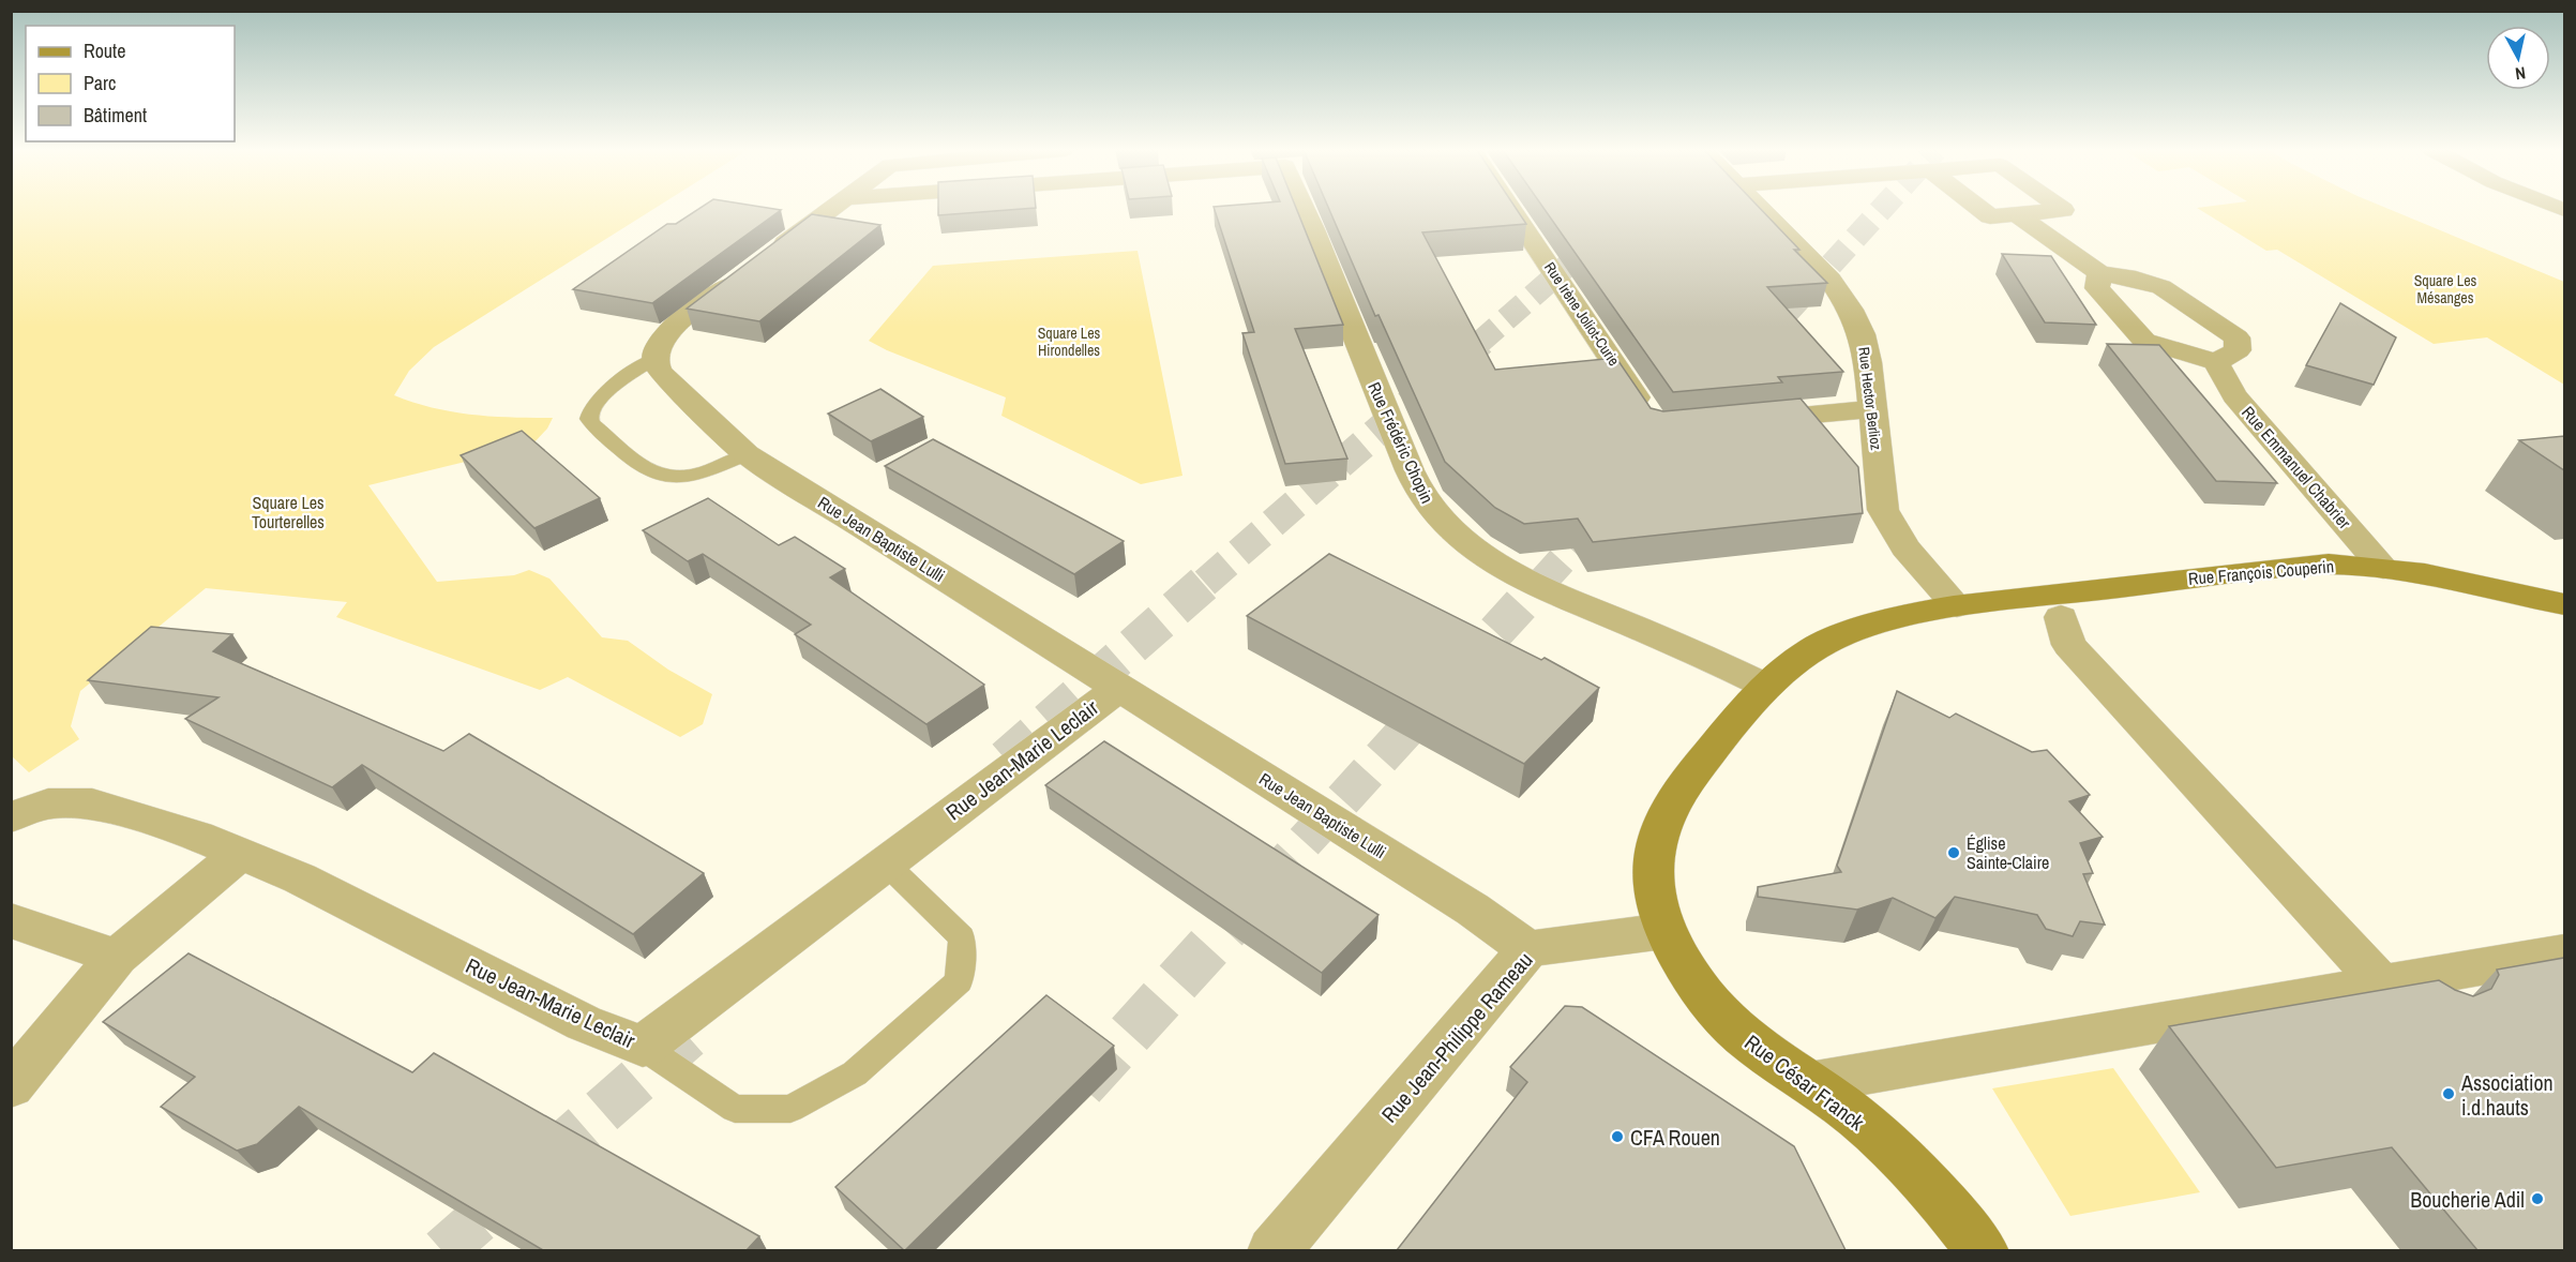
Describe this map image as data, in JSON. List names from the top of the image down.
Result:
{
  "streets": {
    "street": [
      "Rue Irène Joliot-Curie",
      "Rue Hector Berlioz",
      "Rue Frédéric Chopin",
      "Rue Emmanuel Chabrier",
      "Rue Jean Baptiste Lulli",
      "Rue François Couperin",
      "Rue Jean-Marie Leclair",
      "Rue Jean-Philippe Rameau",
      "Rue César Franck"
    ]
  },
  "crossings": [
    ["Rue Hector Berlioz", "Rue François Couperin"],
    ["Rue Emmanuel Chabrier", "Rue François Couperin"],
    ["Rue Jean Baptiste Lulli", "Rue Jean-Marie Leclair"],
    ["Rue Jean Baptiste Lulli", "Rue Jean-Philippe Rameau"],
    ["Rue Jean-Philippe Rameau", "Rue César Franck"]
  ],
  "parks": ["Square Les Mésanges", "Square Les Hirondelles", "Square Les Tourterelles"],
  "places": [
    "Église Sainte-Claire",
    "Association i.d.hauts",
    "CFA Rouen",
    "Boucherie Adil"
  ],
  "legend": ["Route", "Parc", "Bâtiment"],
  "north": "bottom"
}
